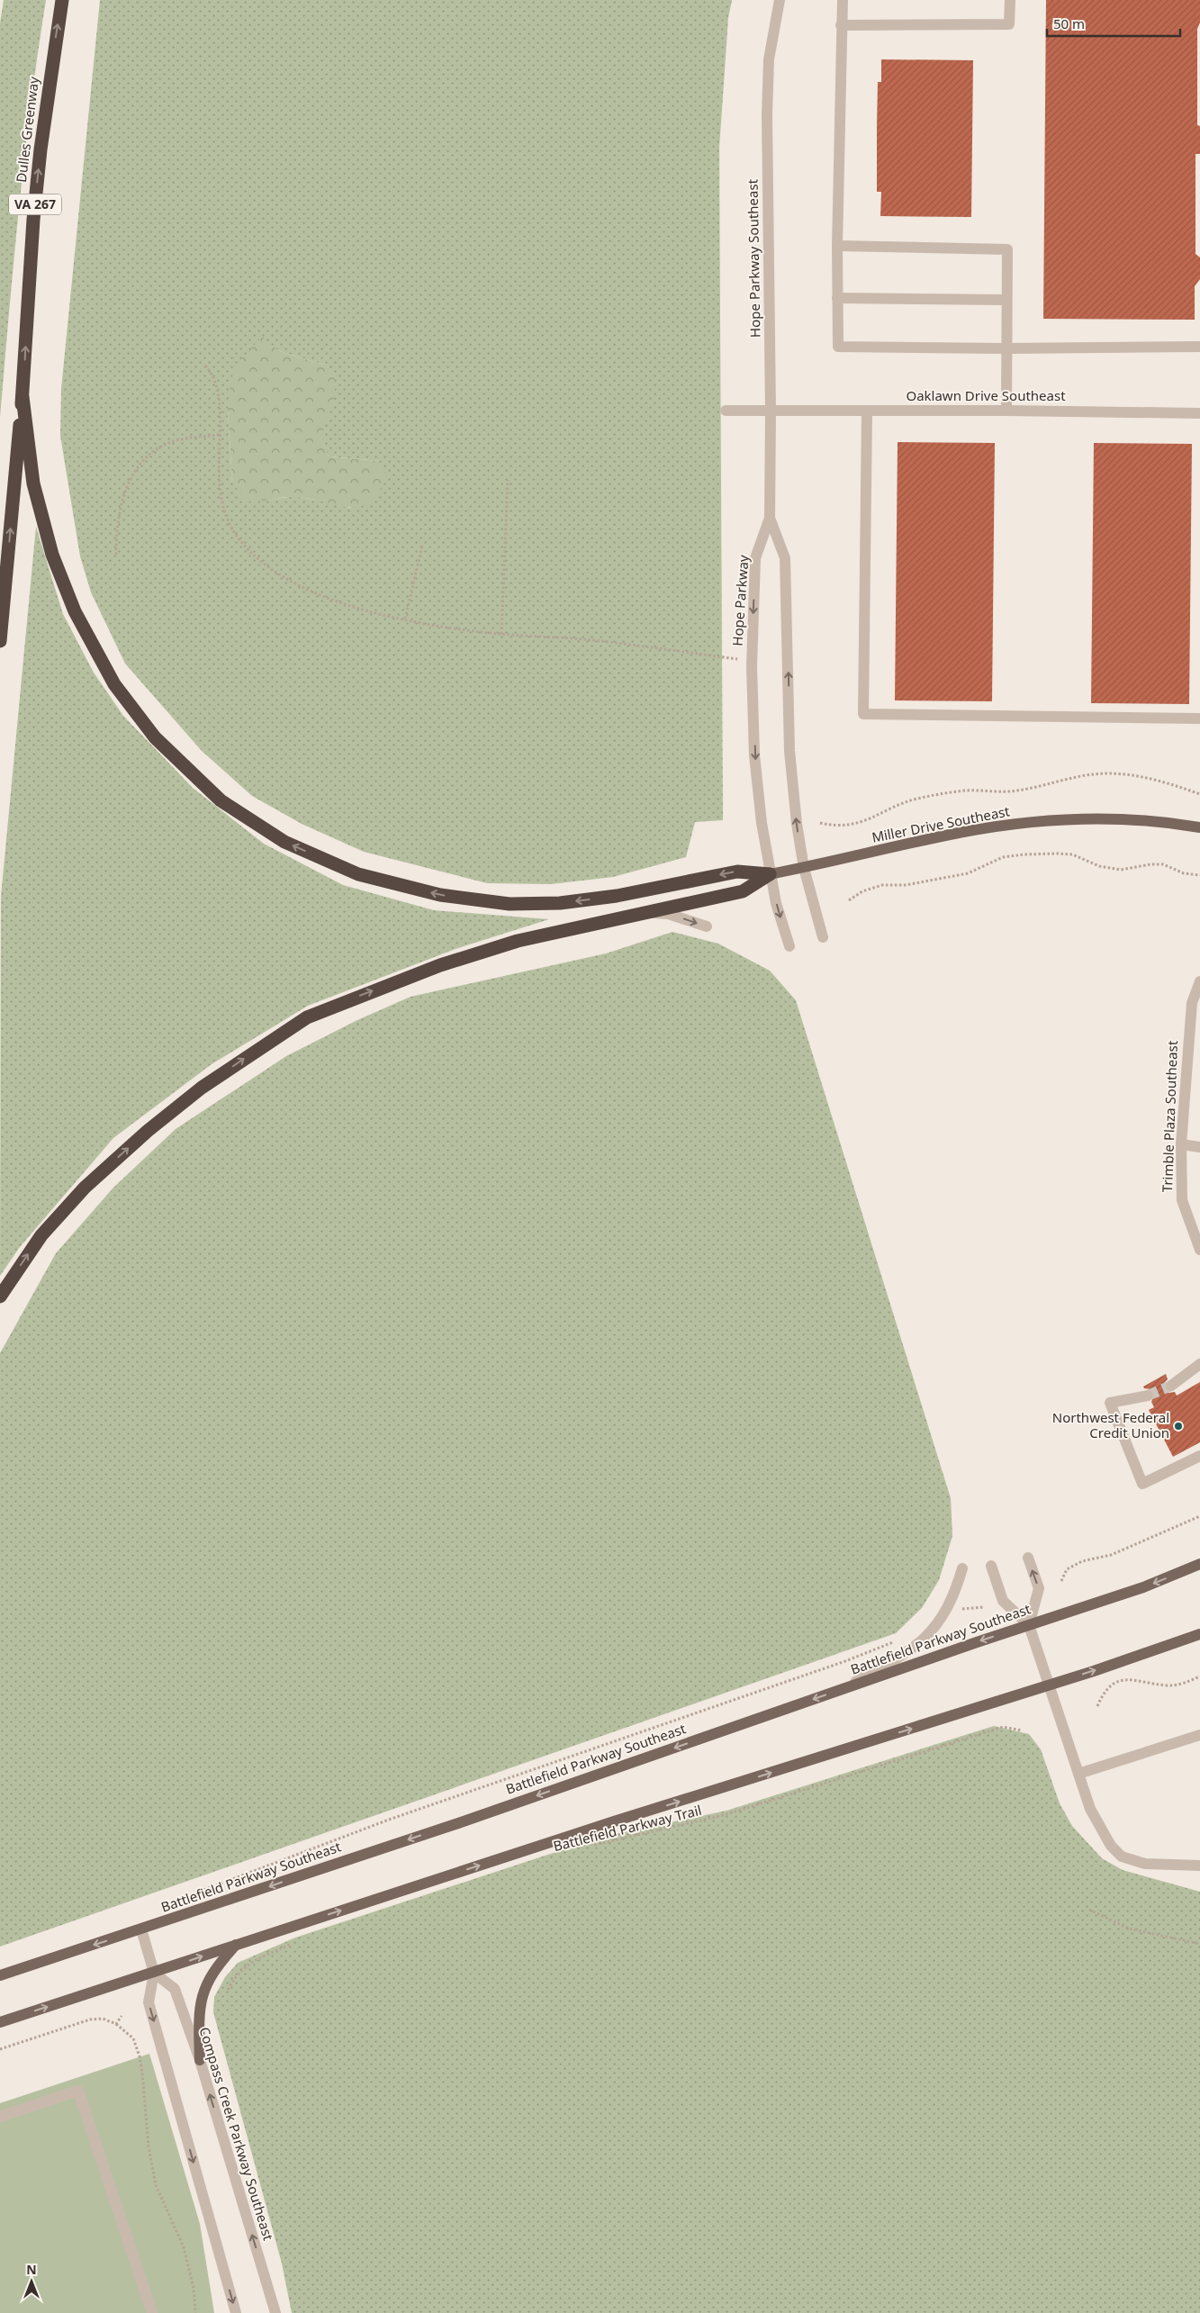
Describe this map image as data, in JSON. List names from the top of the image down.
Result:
{
  "streets": {
    "highway": ["Dulles Greenway", "VA 267"],
    "main road": ["Miller Drive Southeast", "Battlefield Parkway Southeast"],
    "street": [
      "Hope Parkway Southeast",
      "Oaklawn Drive Southeast",
      "Hope Parkway",
      "Trimble Plaza Southeast",
      "Compass Creek Parkway Southeast"
    ],
    "path": ["Battlefield Parkway Trail"]
  },
  "crossings": [
    ["Hope Parkway Southeast", "Oaklawn Drive Southeast"],
    ["Hope Parkway Southeast", "Hope Parkway"],
    ["Hope Parkway", "Miller Drive Southeast"]
  ],
  "one_way": ["Dulles Greenway"],
  "places": ["Northwest Federal Credit Union"],
  "scale_bar": "50 m",
  "north": "top"
}
